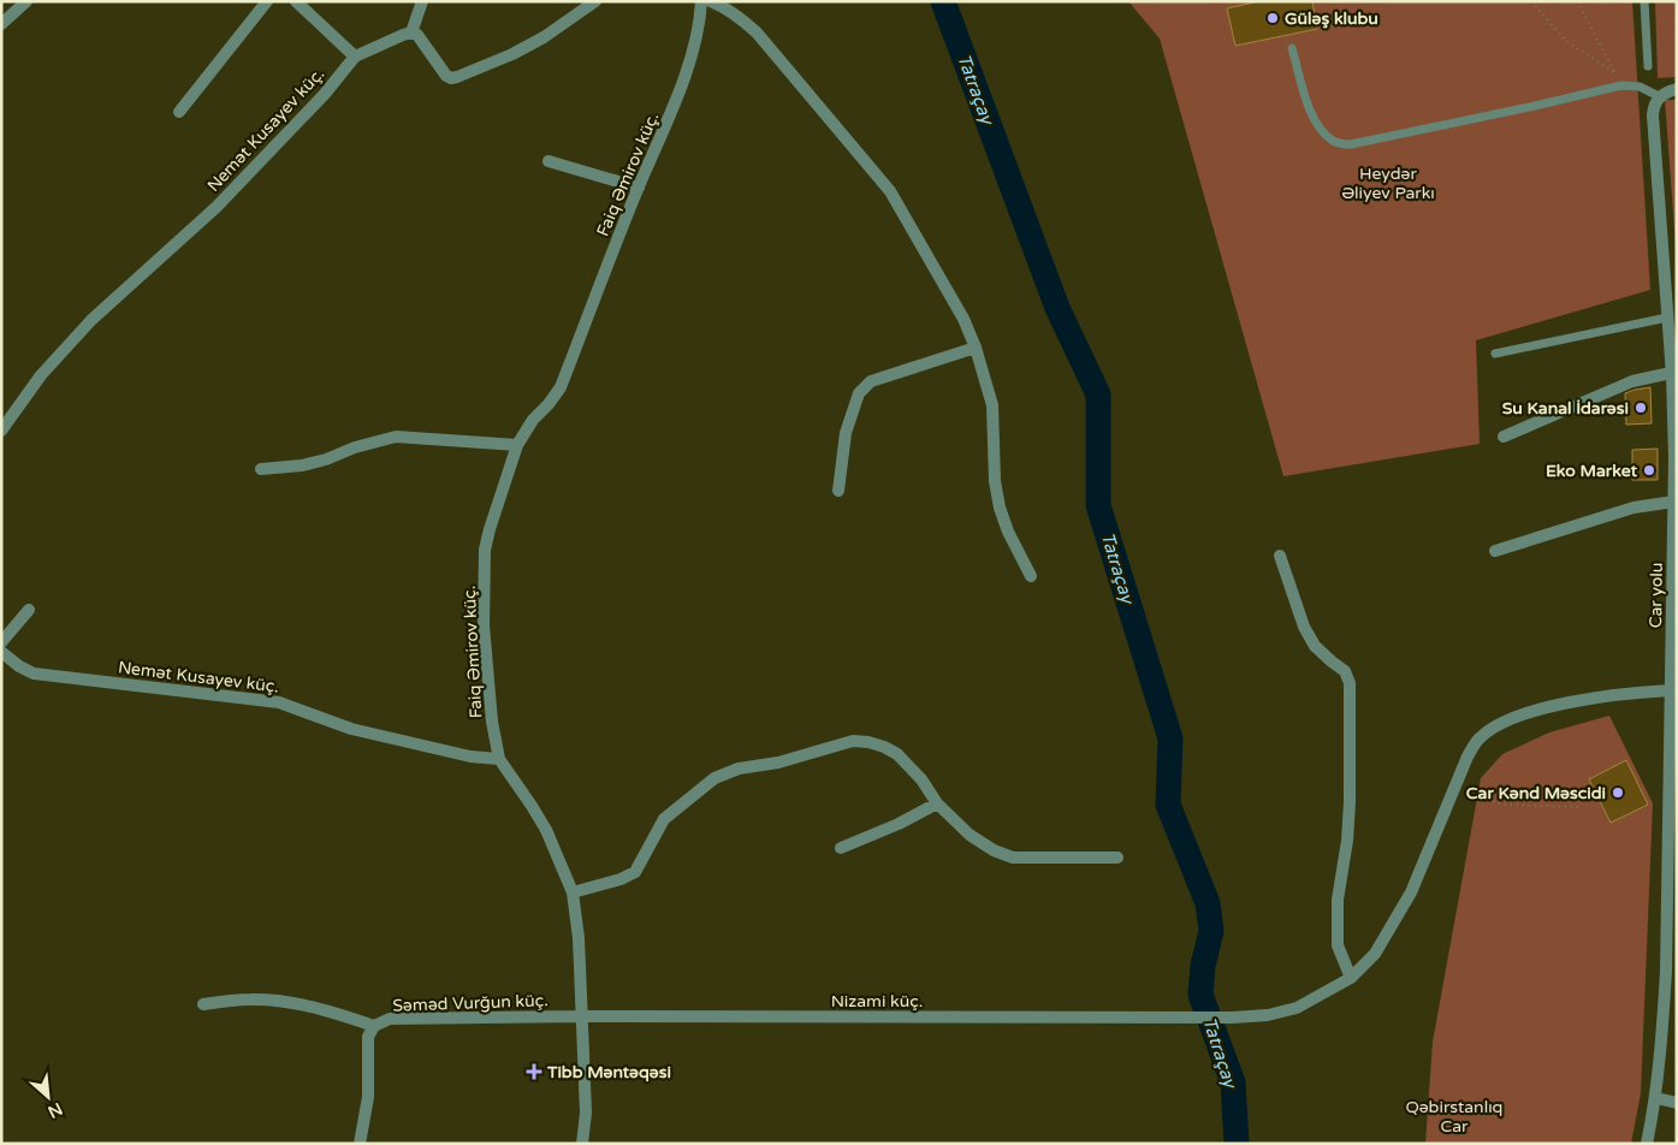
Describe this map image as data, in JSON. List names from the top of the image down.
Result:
{
  "streets": {
    "street": [
      "Nemət Kusayev küç.",
      "Faiq Əmirov küç.",
      "Car yolu",
      "Nizami küç.",
      "Səməd Vurğun küç."
    ]
  },
  "crossings": [
    ["Nemət Kusayev küç.", "Faiq Əmirov küç."],
    ["Faiq Əmirov küç.", "Nizami küç."],
    ["Faiq Əmirov küç.", "Səməd Vurğun küç."],
    ["Car yolu", "Nizami küç."],
    ["Nizami küç.", "Səməd Vurğun küç."]
  ],
  "water": ["Tatraçay"],
  "parks": ["Heydər Əliyev Parkı", "Qəbirstanlıq Car"],
  "places": {
    "other": [
      "Güləş klubu",
      "Su Kanal İdarəsi",
      "Eko Market",
      "Car Kənd Məscidi"
    ],
    "health": ["Tibb Məntəqəsi"]
  },
  "north": "bottom right"
}
